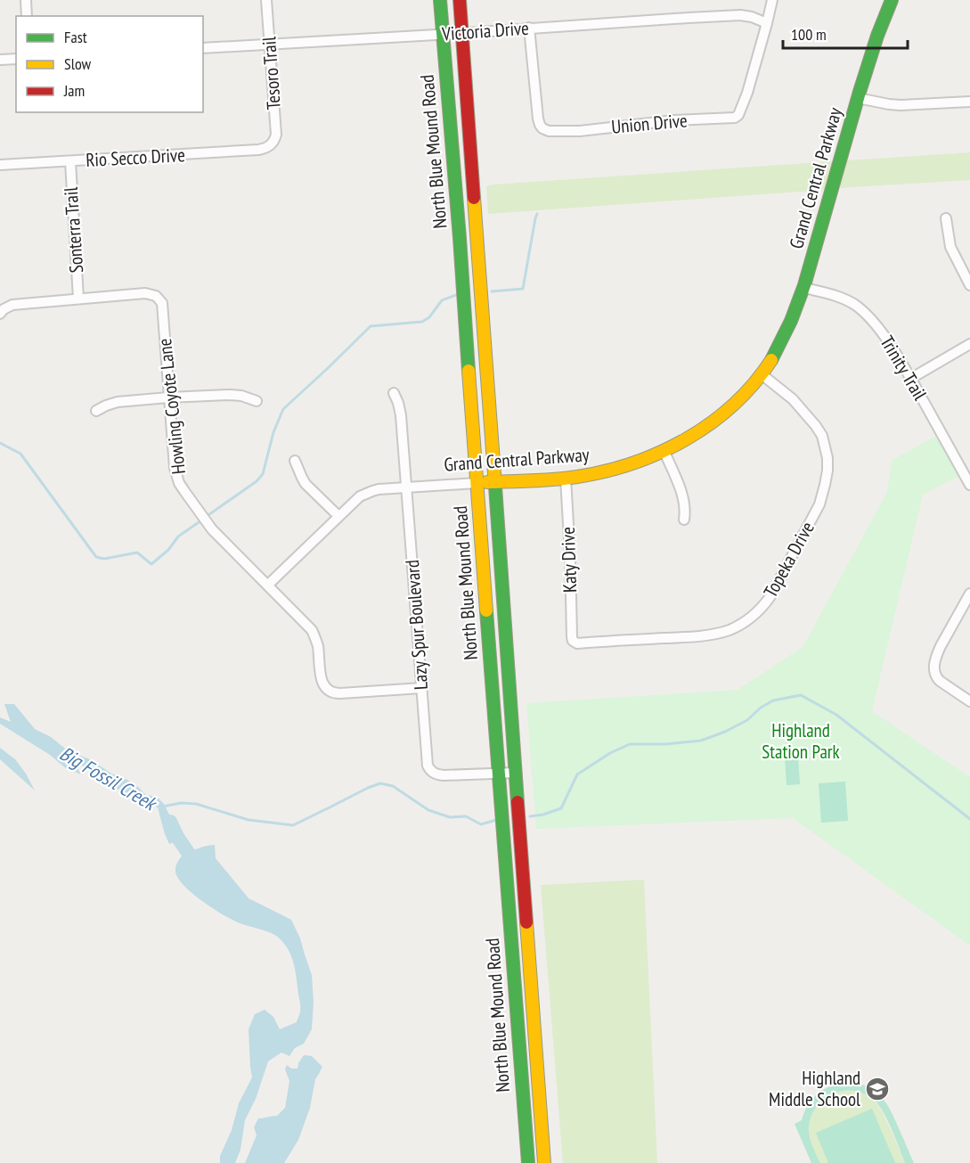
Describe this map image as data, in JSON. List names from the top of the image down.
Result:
{
  "streets": {
    "main road": ["North Blue Mound Road", "Grand Central Parkway"],
    "street": [
      "Victoria Drive",
      "Tesoro Trail",
      "Union Drive",
      "Rio Secco Drive",
      "Sonterra Trail",
      "Trinity Trail",
      "Howling Coyote Lane",
      "Katy Drive",
      "Topeka Drive",
      "Lazy Spur Boulevard"
    ]
  },
  "crossings": [
    ["Victoria Drive", "Tesoro Trail"],
    ["Victoria Drive", "Union Drive"],
    ["Victoria Drive", "North Blue Mound Road"],
    ["Tesoro Trail", "Rio Secco Drive"],
    ["North Blue Mound Road", "Grand Central Parkway"],
    ["North Blue Mound Road", "Lazy Spur Boulevard"],
    ["Rio Secco Drive", "Sonterra Trail"],
    ["Grand Central Parkway", "Trinity Trail"],
    ["Grand Central Parkway", "Howling Coyote Lane"],
    ["Grand Central Parkway", "Katy Drive"],
    ["Grand Central Parkway", "Topeka Drive"],
    ["Grand Central Parkway", "Lazy Spur Boulevard"],
    ["Sonterra Trail", "Howling Coyote Lane"],
    ["Howling Coyote Lane", "Lazy Spur Boulevard"],
    ["Katy Drive", "Topeka Drive"]
  ],
  "water": ["Big Fossil Creek"],
  "parks": ["Highland Station Park"],
  "places": {
    "school or university": ["Highland Middle School"]
  },
  "legend": ["Fast", "Slow", "Jam"],
  "scale_bar": "100 m"
}
